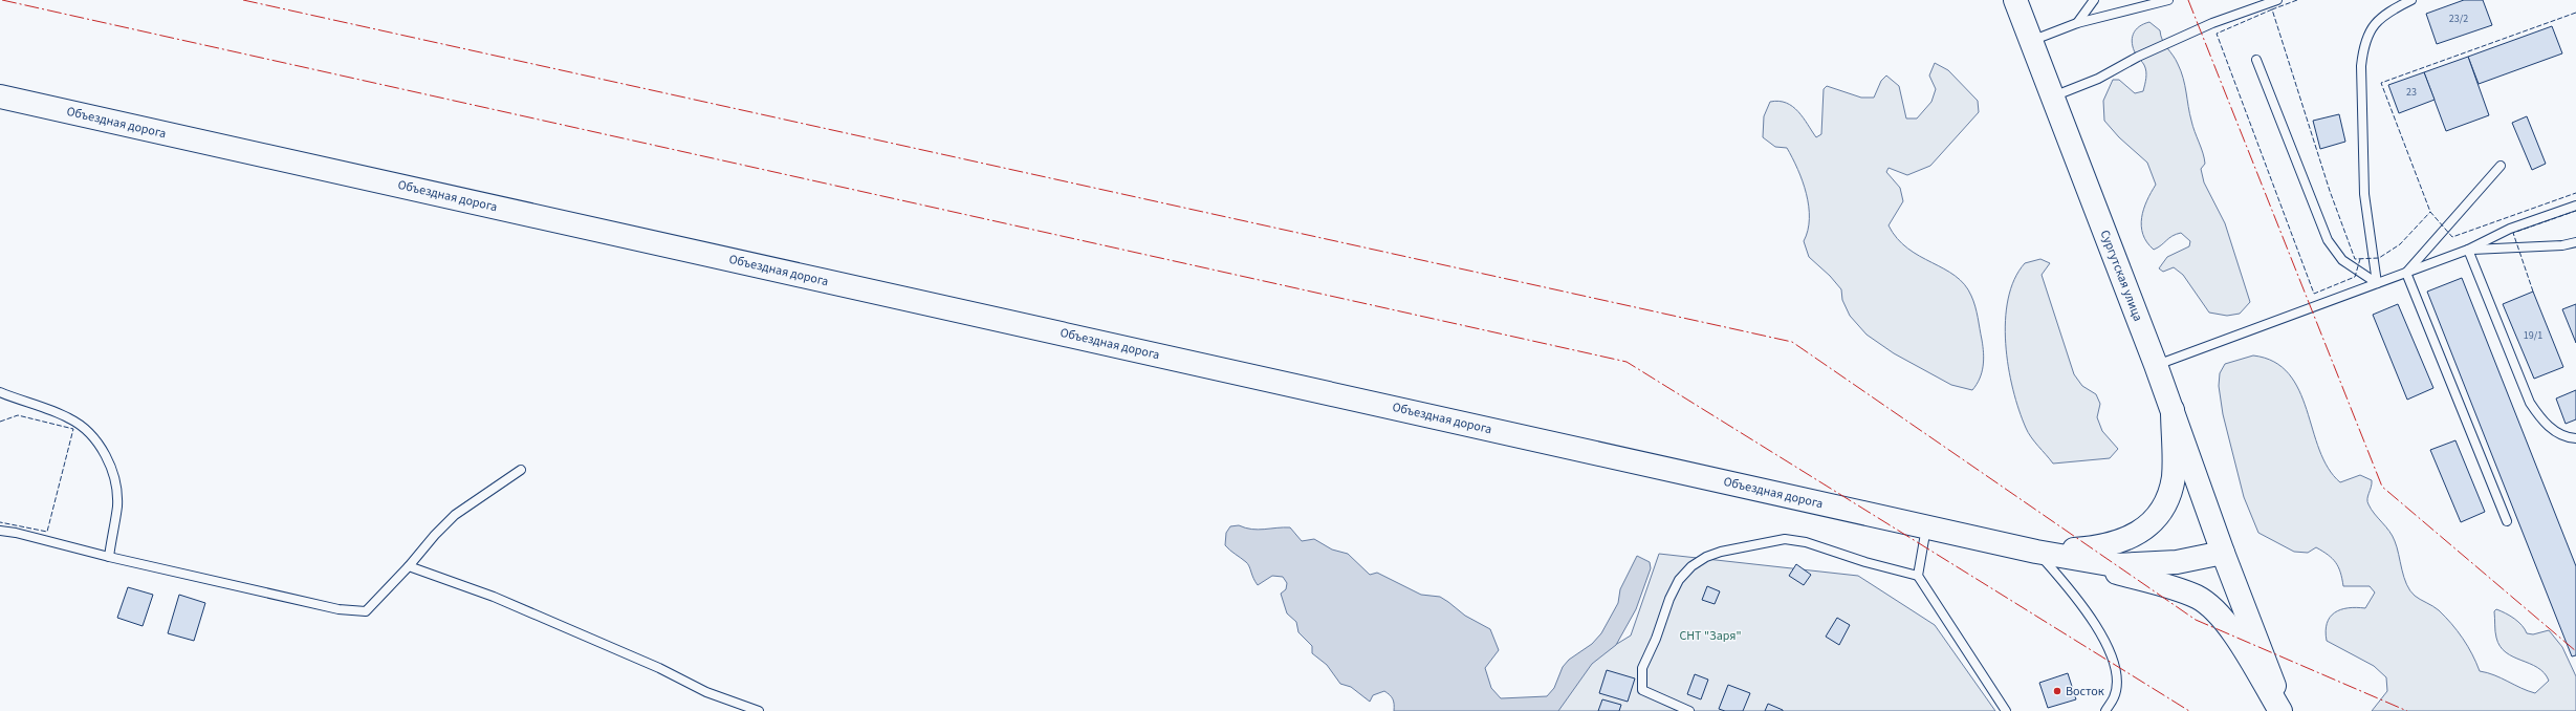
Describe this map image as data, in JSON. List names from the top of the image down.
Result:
{
  "streets": {
    "main road": ["Объездная дорога", "Сургутская улица"]
  },
  "crossings": [
    ["Объездная дорога", "Сургутская улица"]
  ],
  "parks": ["СНТ \"Заря\""],
  "places": ["Восток"],
  "house_numbers": ["23/2", "23", "19/1"]
}
